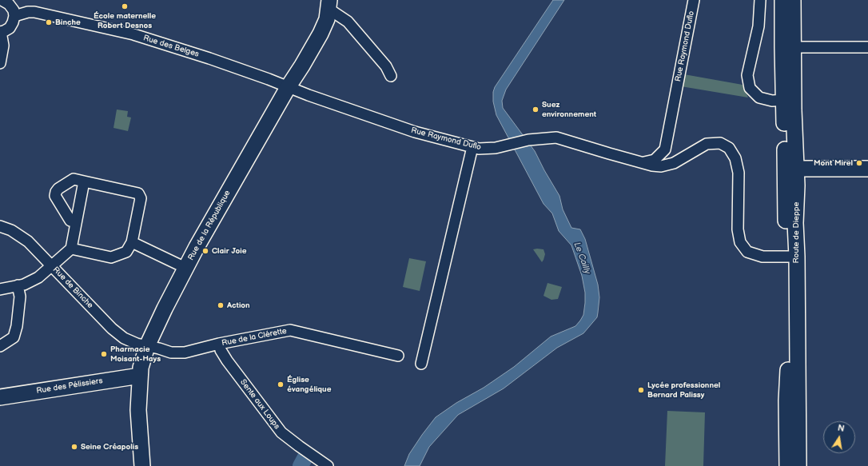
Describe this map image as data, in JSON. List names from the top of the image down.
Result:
{
  "streets": {
    "main road": ["Rue de la République", "Route de Dieppe", "Rue des Pélissiers"],
    "street": [
      "Rue des Belges",
      "Rue Raymond Duflo",
      "Rue de Binche",
      "Rue de la Clérette",
      "Sente aux Loups"
    ]
  },
  "crossings": [
    ["Rue des Belges", "Rue Raymond Duflo"],
    ["Rue des Belges", "Rue de la République"],
    ["Rue Raymond Duflo", "Rue de la République"],
    ["Rue de la République", "Rue de Binche"],
    ["Rue de la République", "Rue de la Clérette"],
    ["Rue de la République", "Rue des Pélissiers"],
    ["Rue de Binche", "Rue de la Clérette"],
    ["Rue de la Clérette", "Sente aux Loups"]
  ],
  "water": ["Le Cailly"],
  "places": [
    "École maternelle Robert Desnos",
    "Binche",
    "Suez environnement",
    "Mont Mirel",
    "Clair Joie",
    "Action",
    "Pharmacie Moisant-Hays",
    "Église évangélique",
    "Lycée professionnel Bernard Palissy",
    "Seine Créapolis"
  ],
  "north": "top"
}
